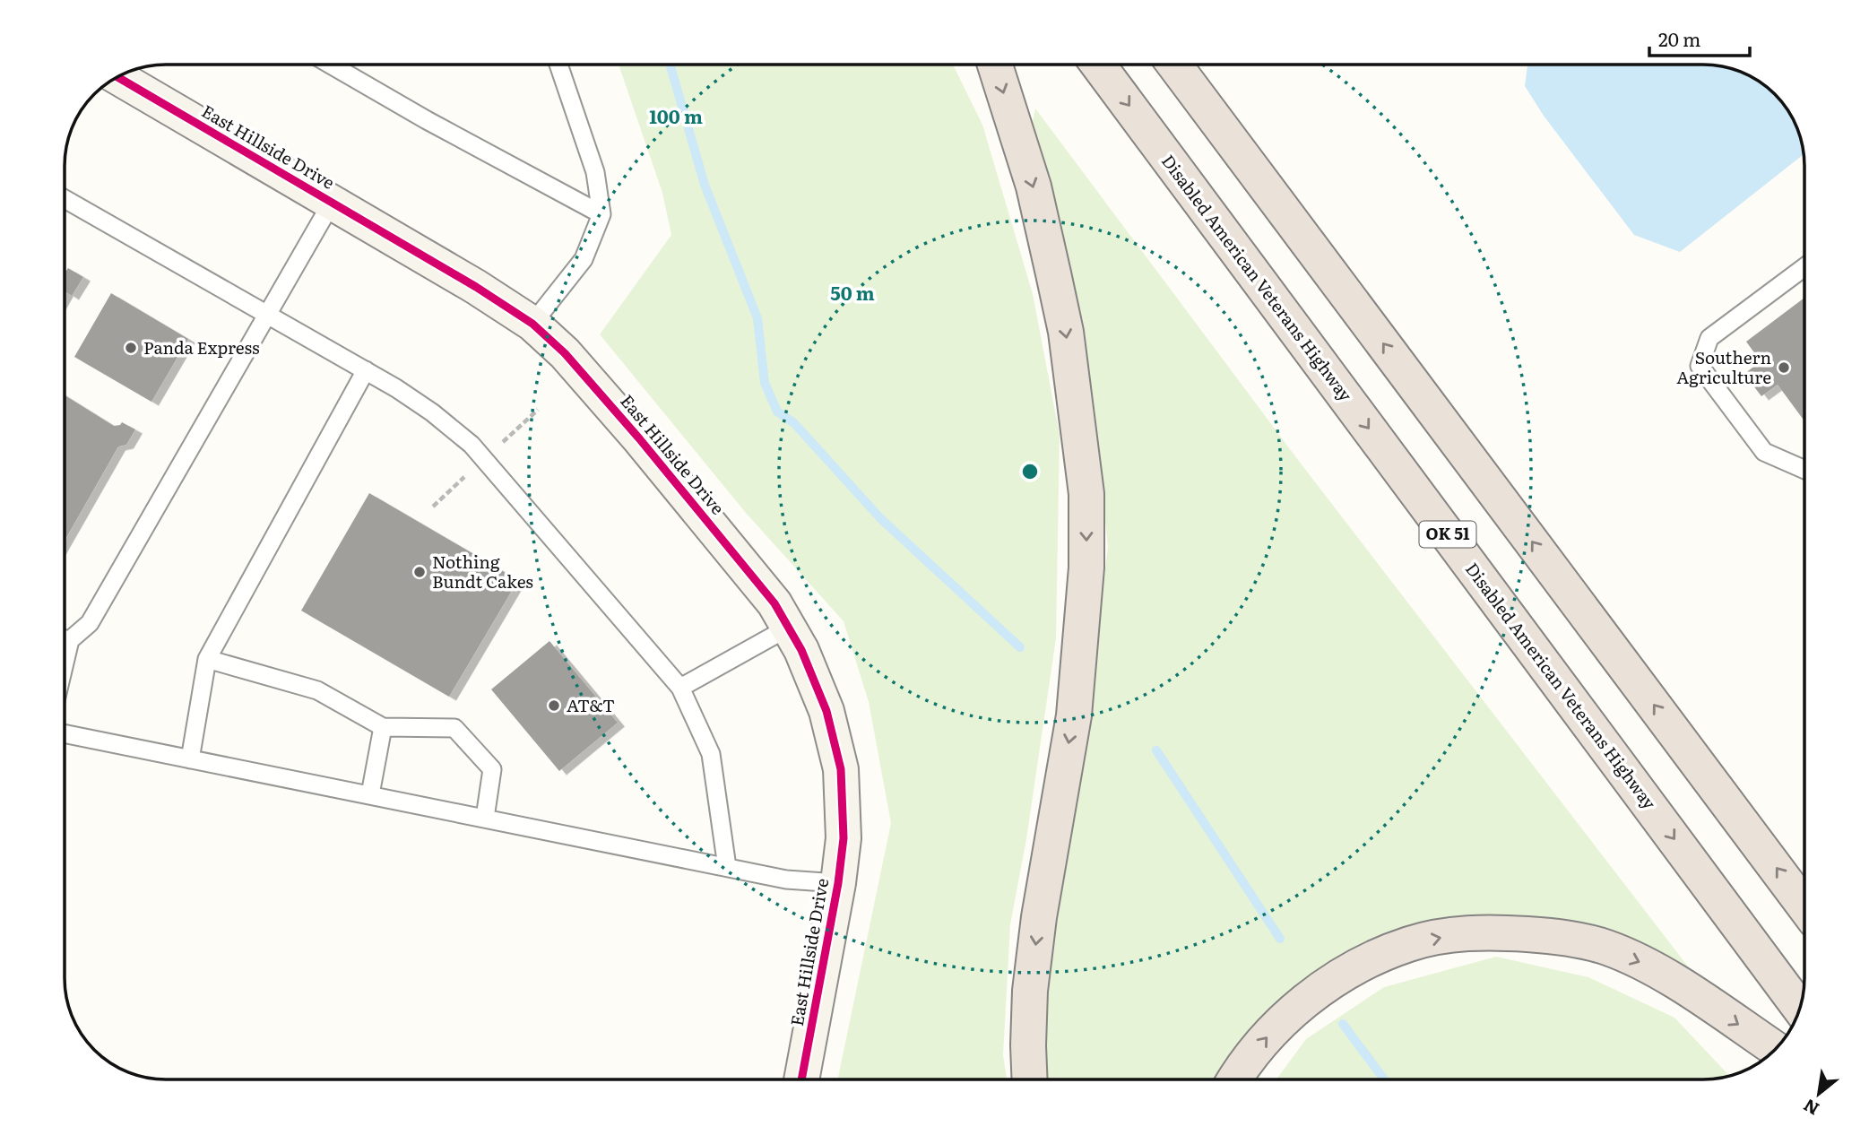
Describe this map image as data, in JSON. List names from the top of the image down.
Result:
{
  "streets": {
    "highway": ["Disabled American Veterans Highway", "OK 51"],
    "street": ["East Hillside Drive"]
  },
  "places": [
    "Panda Express",
    "Southern Agriculture",
    "Nothing Bundt Cakes",
    "AT&T"
  ],
  "scale_bar": "20 m",
  "north": "bottom left",
  "rings": ["100 m", "50 m"]
}
